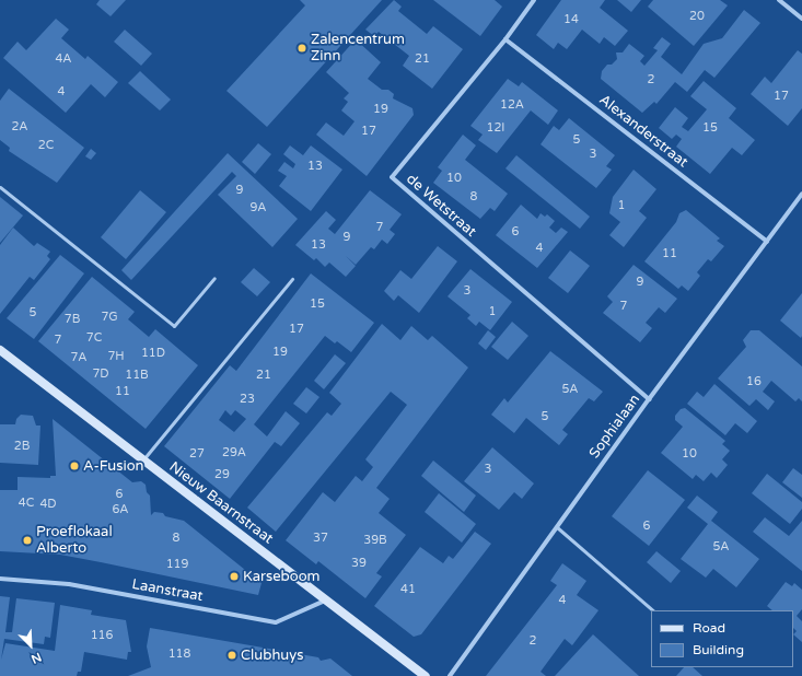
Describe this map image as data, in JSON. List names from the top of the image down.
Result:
{
  "streets": {
    "street": [
      "Alexanderstraat",
      "de Wetstraat",
      "Sophialaan",
      "Nieuw Baarnstraat",
      "Laanstraat"
    ]
  },
  "crossings": [
    ["Alexanderstraat", "de Wetstraat"],
    ["Alexanderstraat", "Sophialaan"],
    ["de Wetstraat", "Sophialaan"],
    ["Nieuw Baarnstraat", "Laanstraat"]
  ],
  "places": [
    "Zalencentrum Zinn",
    "A-Fusion",
    "Proeflokaal Alberto",
    "Karseboom",
    "Clubhuys"
  ],
  "house_numbers": [
    "20",
    "14",
    "4A",
    "21",
    "2",
    "4",
    "17",
    "12A",
    "19",
    "2A",
    "12I",
    "15",
    "17",
    "5",
    "2C",
    "3",
    "13",
    "10",
    "9",
    "8",
    "1",
    "9A",
    "7",
    "6",
    "9",
    "13",
    "4",
    "11",
    "9",
    "3",
    "15",
    "7",
    "1",
    "5",
    "7G",
    "7B",
    "17",
    "7C",
    "7",
    "19",
    "11D",
    "7H",
    "7A",
    "7D",
    "11B",
    "21",
    "16",
    "5A",
    "11",
    "23",
    "5",
    "2B",
    "29A",
    "27",
    "10",
    "3",
    "29",
    "6",
    "4C",
    "4D",
    "6A",
    "6",
    "8",
    "37",
    "39B",
    "5A",
    "39",
    "119",
    "41",
    "4",
    "116",
    "2",
    "118"
  ],
  "legend": ["Road", "Building"],
  "north": "bottom right"
}
